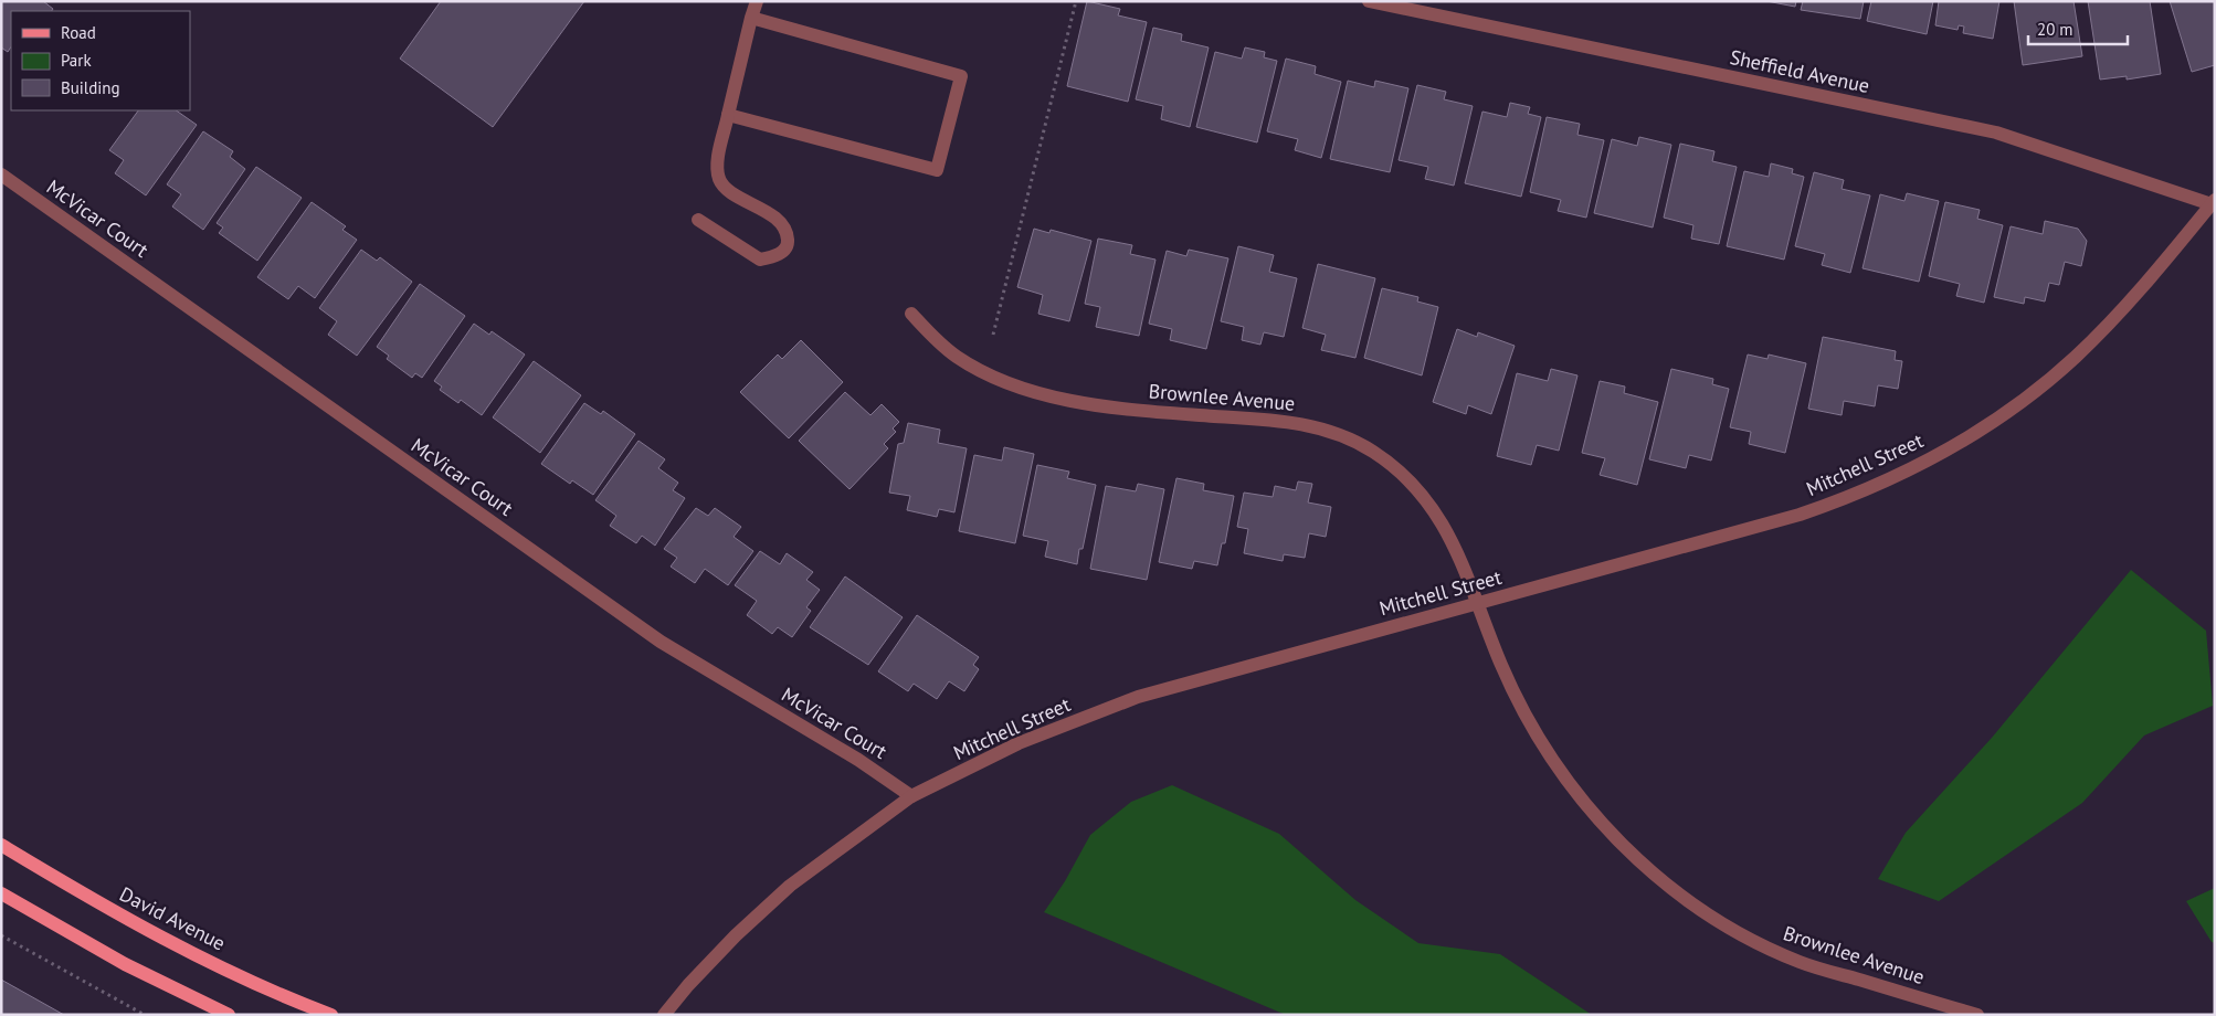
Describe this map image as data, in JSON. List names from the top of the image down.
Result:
{
  "streets": {
    "main road": ["David Avenue"],
    "street": [
      "Sheffield Avenue",
      "McVicar Court",
      "Brownlee Avenue",
      "Mitchell Street"
    ]
  },
  "crossings": [
    ["Sheffield Avenue", "Mitchell Street"],
    ["McVicar Court", "Mitchell Street"],
    ["Brownlee Avenue", "Mitchell Street"]
  ],
  "legend": ["Road", "Park", "Building"],
  "scale_bar": "20 m"
}
